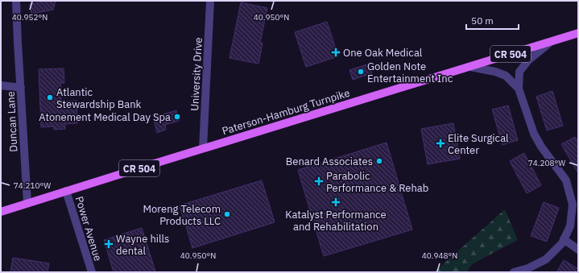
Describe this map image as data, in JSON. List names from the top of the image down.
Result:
{
  "streets": {
    "main road": ["CR 504", "Paterson-Hamburg Turnpike"],
    "street": ["University Drive", "Duncan Lane", "Power Avenue"]
  },
  "crossings": [
    ["University Drive", "Paterson-Hamburg Turnpike"],
    ["Paterson-Hamburg Turnpike", "Duncan Lane"],
    ["Paterson-Hamburg Turnpike", "Power Avenue"]
  ],
  "places": {
    "health": [
      "One Oak Medical",
      "Elite Surgical Center",
      "Parabolic Performance & Rehab",
      "Katalyst Performance and Rehabilitation",
      "Wayne hills dental"
    ],
    "other": [
      "Golden Note Entertainment Inc",
      "Atlantic Stewardship Bank",
      "Atonement Medical Day Spa",
      "Benard Associates",
      "Moreng Telecom Products LLC"
    ]
  },
  "scale_bar": "50 m",
  "coordinates": [
    "40.952°N",
    "40.950°N",
    "74.208°W",
    "74.210°W",
    "40.948°N"
  ]
}
